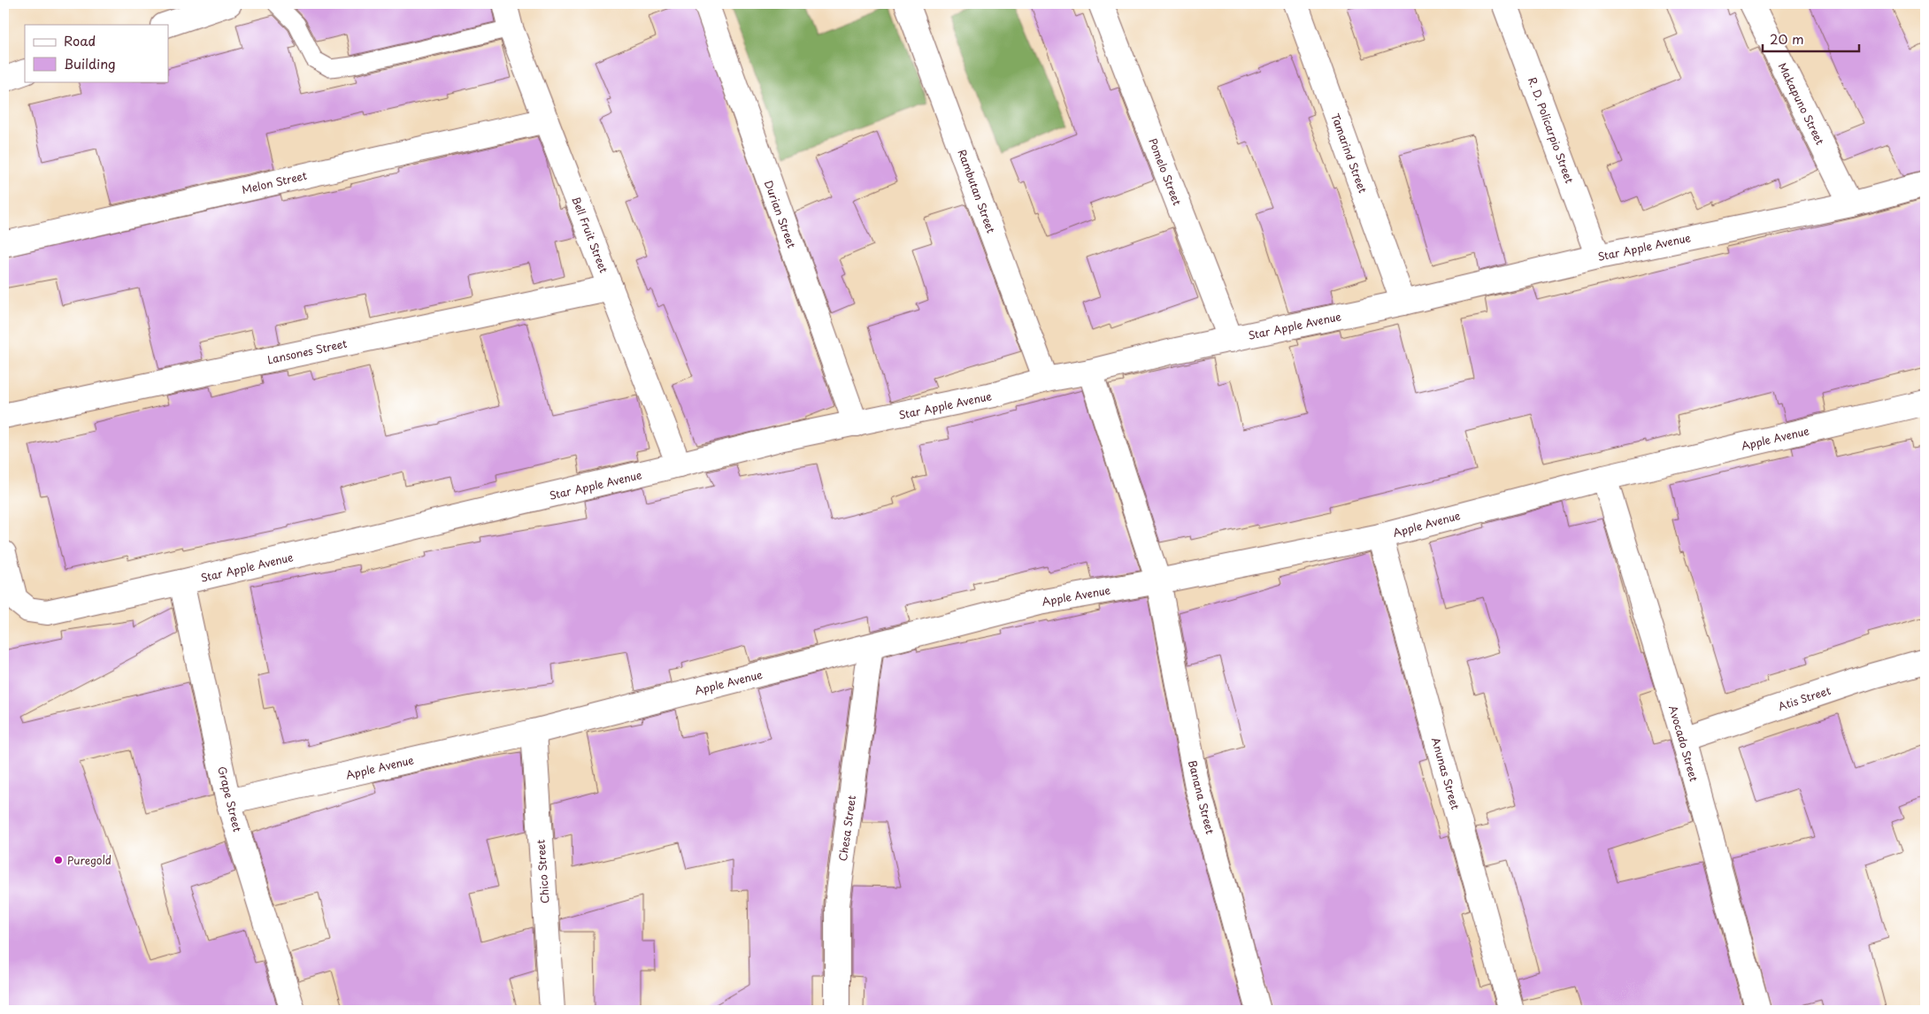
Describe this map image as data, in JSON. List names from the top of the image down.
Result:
{
  "streets": {
    "street": [
      "Makapuno Street",
      "R. D. Policarpio Street",
      "Tamarind Street",
      "Pomelo Street",
      "Melon Street",
      "Rambutan Street",
      "Durian Street",
      "Bell Fruit Street",
      "Star Apple Avenue",
      "Lansones Street",
      "Apple Avenue",
      "Atis Street",
      "Avocado Street",
      "Anunas Street",
      "Banana Street",
      "Grape Street",
      "Chesa Street",
      "Chico Street"
    ]
  },
  "crossings": [
    ["Makapuno Street", "Star Apple Avenue"],
    ["R. D. Policarpio Street", "Star Apple Avenue"],
    ["Tamarind Street", "Star Apple Avenue"],
    ["Pomelo Street", "Star Apple Avenue"],
    ["Melon Street", "Bell Fruit Street"],
    ["Rambutan Street", "Star Apple Avenue"],
    ["Durian Street", "Star Apple Avenue"],
    ["Bell Fruit Street", "Star Apple Avenue"],
    ["Bell Fruit Street", "Lansones Street"],
    ["Star Apple Avenue", "Banana Street"],
    ["Star Apple Avenue", "Grape Street"],
    ["Apple Avenue", "Avocado Street"],
    ["Apple Avenue", "Anunas Street"],
    ["Apple Avenue", "Banana Street"],
    ["Apple Avenue", "Grape Street"],
    ["Apple Avenue", "Chesa Street"],
    ["Apple Avenue", "Chico Street"],
    ["Atis Street", "Avocado Street"]
  ],
  "places": ["Puregold"],
  "legend": ["Road", "Building"],
  "scale_bar": "20 m"
}
